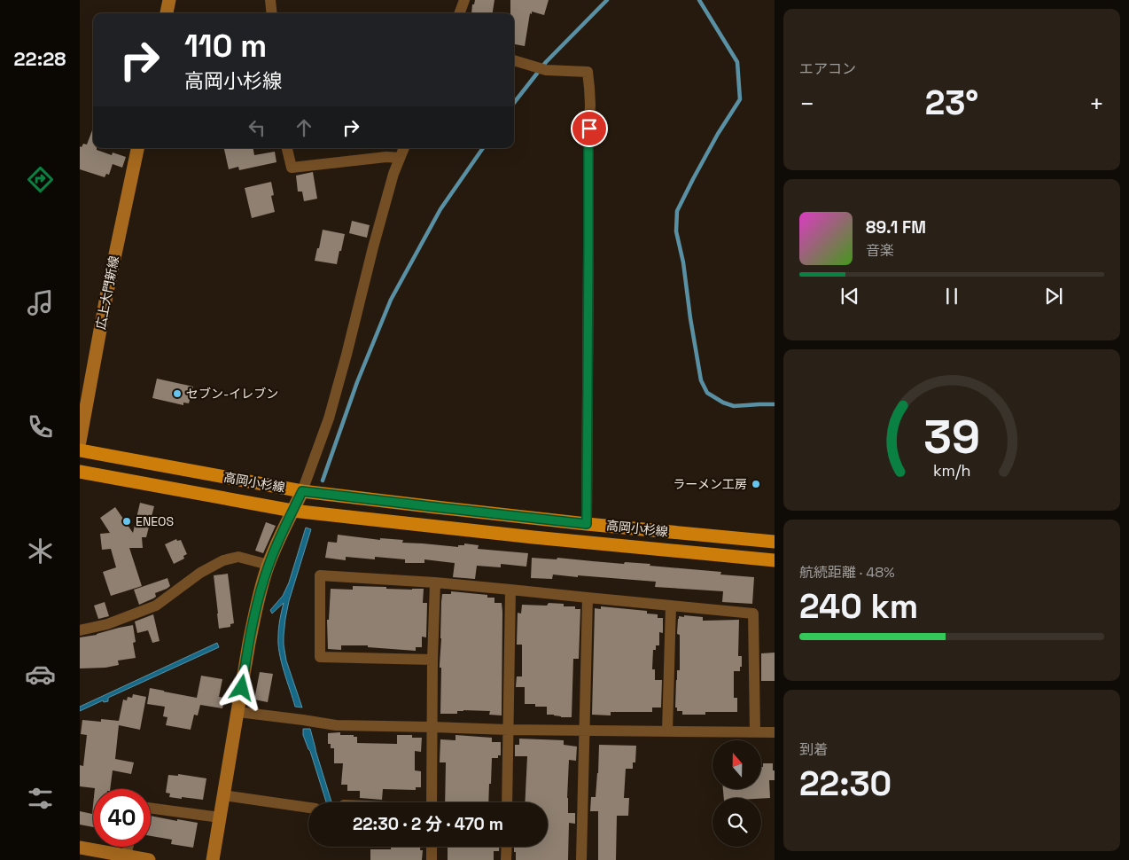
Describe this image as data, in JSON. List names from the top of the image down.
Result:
{
  "streets": {
    "main road": ["高岡小杉線"],
    "street": ["広上大門新線"]
  },
  "places": ["セブン-イレブン", "ラーメン工房", "ENEOS"],
  "north": "top",
  "page": {
    "tabs": "22:28",
    "tile": [
      "エアコン",
      ["航続距離 · 48%", "240 km"],
      ["到着", "22:30"]
    ],
    "turn": ["110 m", "高岡小杉線"],
    "heat": ["−", "23°", "+"],
    "song": ["89.1 FM", "音楽"],
    "limit": "40",
    "trip": "22:30 · 2 分 · 470 m",
    "gauge": ["39", "km/h"]
  }
}
